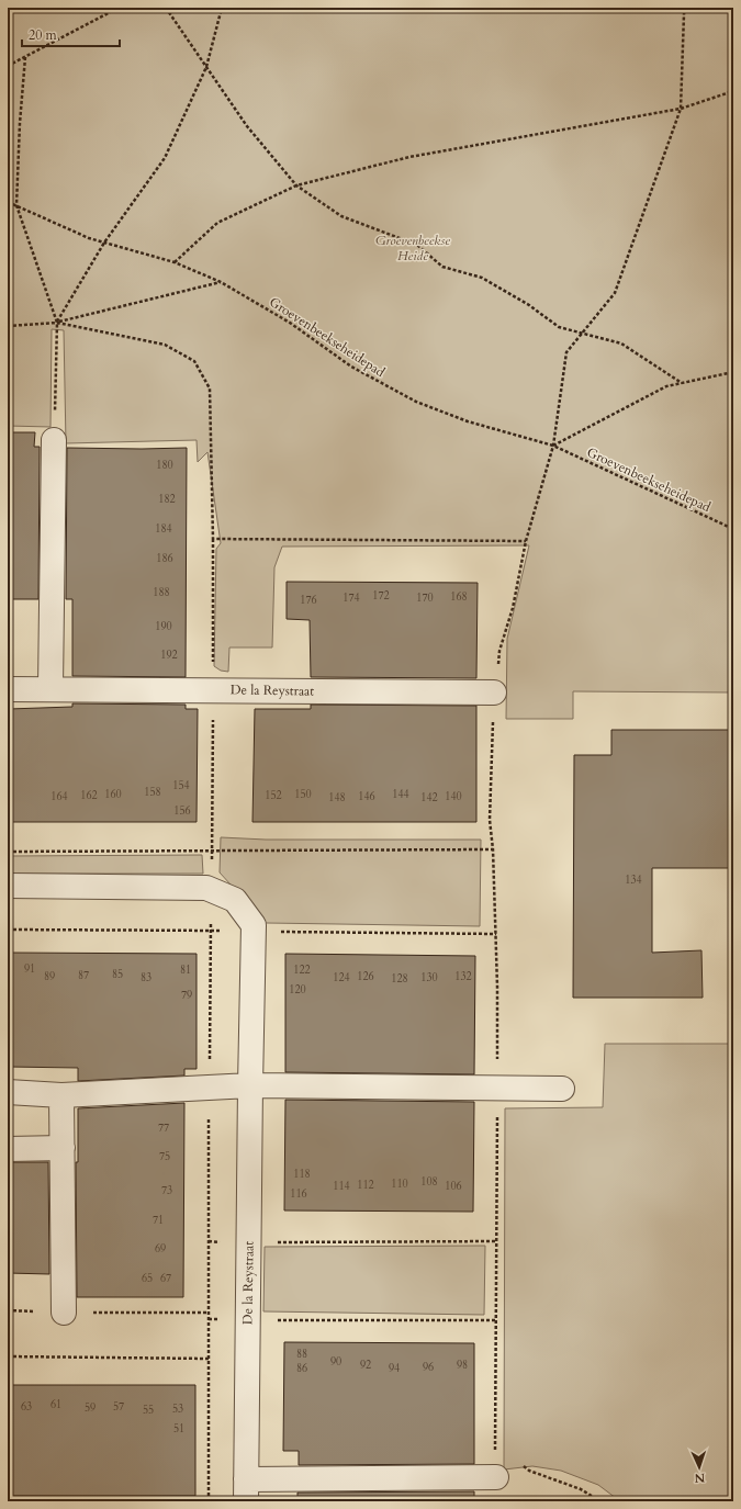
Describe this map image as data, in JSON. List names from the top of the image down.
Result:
{
  "streets": {
    "street": ["De la Reystraat"],
    "path": ["Groevenbeekseheidepad"]
  },
  "parks": ["Groevenbeekse Heide"],
  "house_numbers": [
    "180",
    "182",
    "184",
    "186",
    "188",
    "172",
    "168",
    "174",
    "170",
    "176",
    "190",
    "192",
    "154",
    "158",
    "160",
    "150",
    "144",
    "162",
    "152",
    "164",
    "146",
    "140",
    "148",
    "142",
    "156",
    "134",
    "91",
    "81",
    "122",
    "85",
    "87",
    "89",
    "126",
    "132",
    "83",
    "124",
    "130",
    "128",
    "120",
    "79",
    "77",
    "75",
    "118",
    "108",
    "110",
    "112",
    "114",
    "106",
    "73",
    "116",
    "71",
    "69",
    "65",
    "67",
    "88",
    "90",
    "92",
    "98",
    "96",
    "86",
    "94",
    "61",
    "63",
    "57",
    "59",
    "53",
    "55",
    "51"
  ],
  "scale_bar": "20 m",
  "north": "bottom"
}
